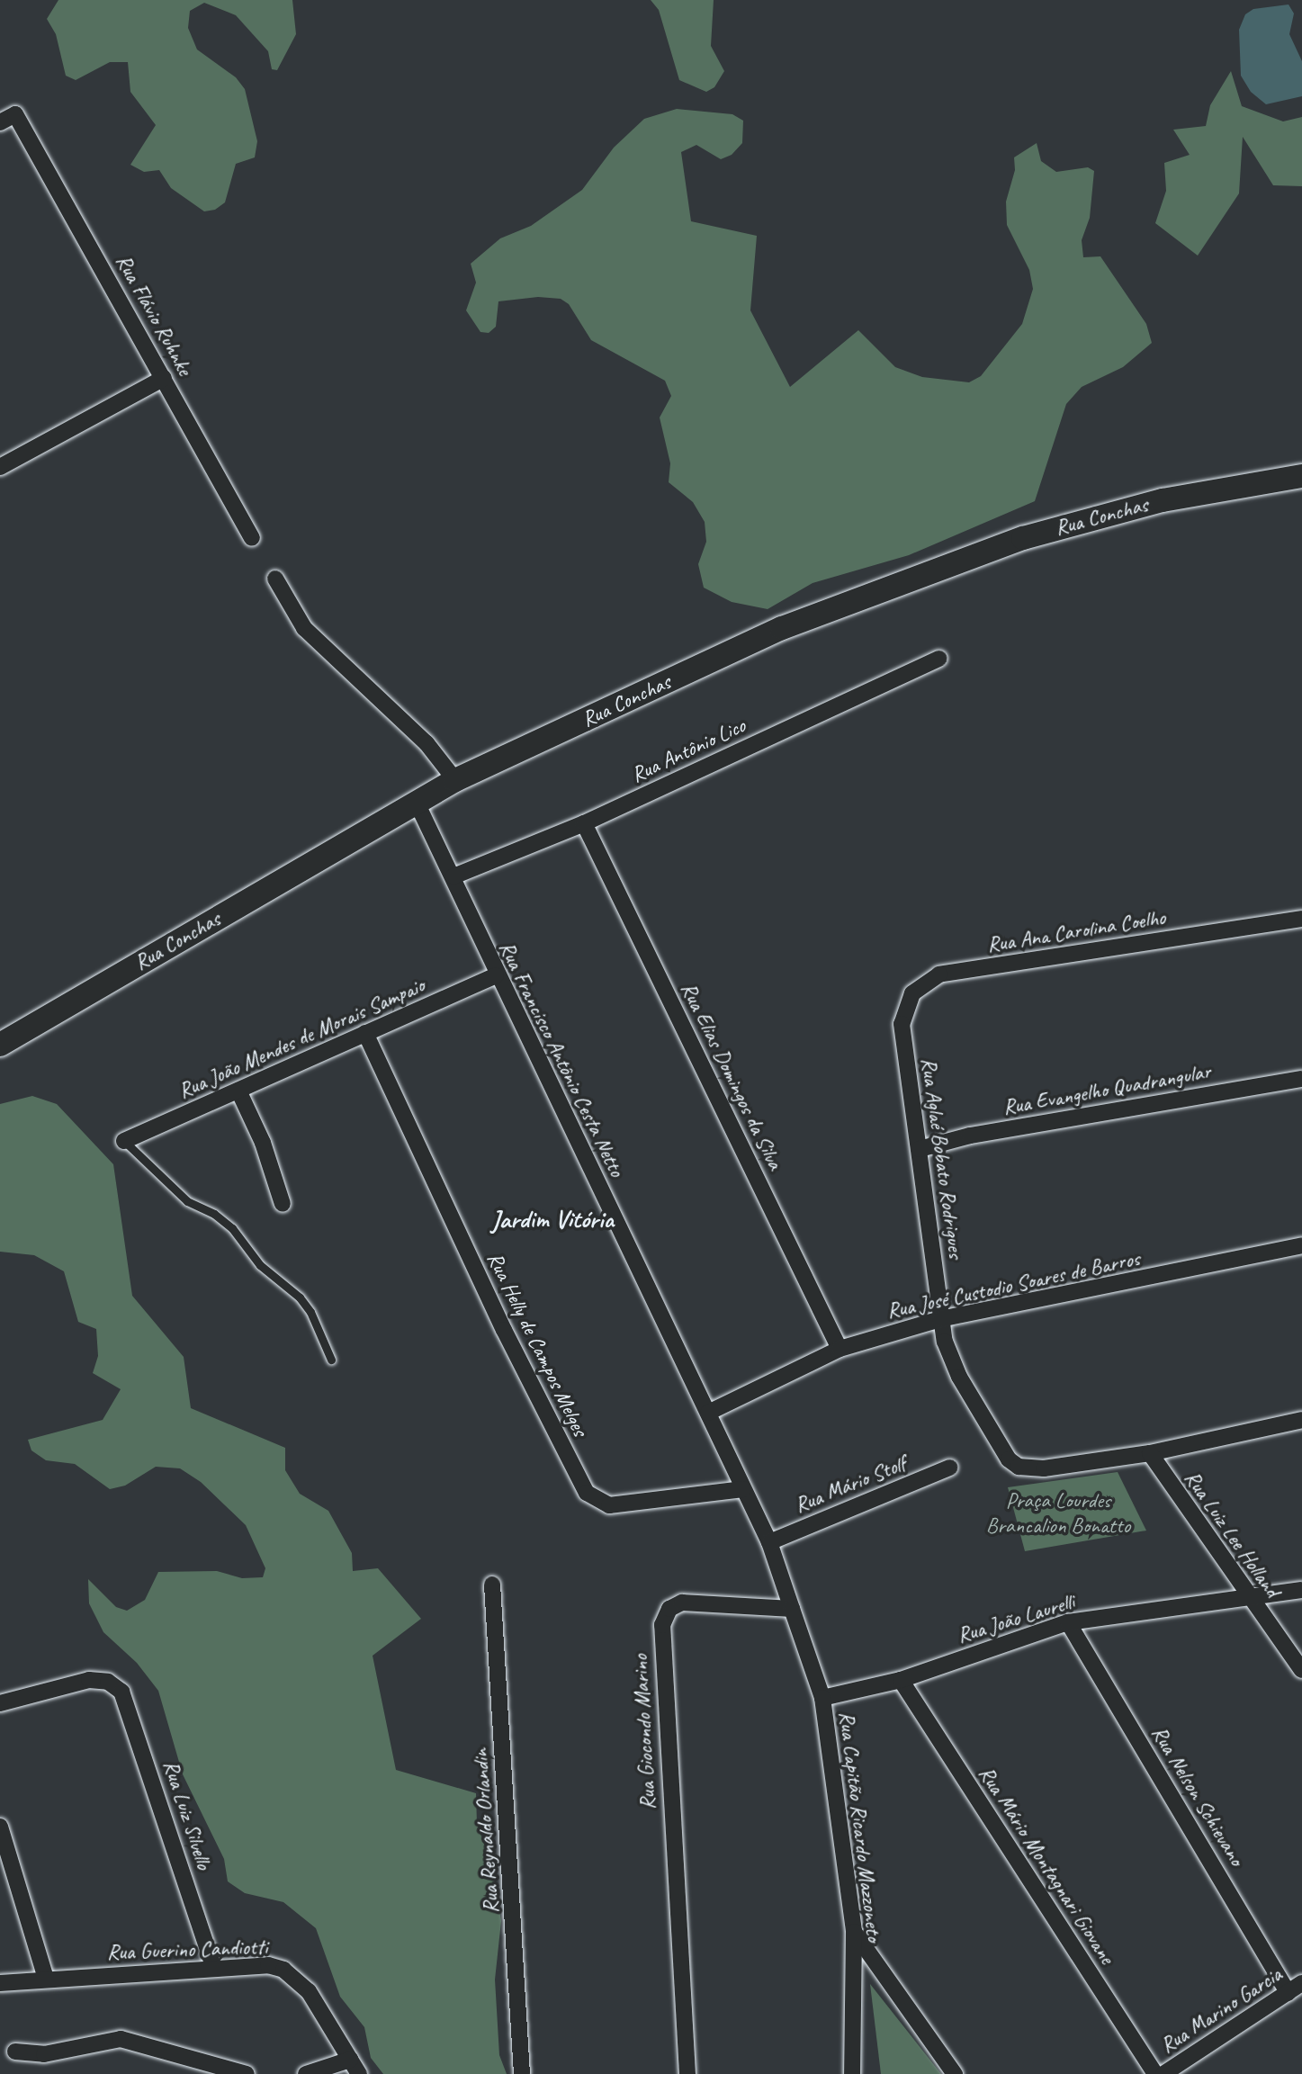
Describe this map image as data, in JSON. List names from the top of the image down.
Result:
{
  "streets": {
    "main road": ["Rua Conchas"],
    "street": [
      "Rua Flávio Ruhnke",
      "Rua Antônio Lico",
      "Rua Ana Carolina Coelho",
      "Rua João Mendes de Morais Sampaio",
      "Rua Francisco Antônio Cesta Netto",
      "Rua Elias Domingos da Silva",
      "Rua Evangelho Quadrangular",
      "Rua Aglaé Bobato Rodrigues",
      "Rua José Custodio Soares de Barros",
      "Rua Helly de Campos Melges",
      "Rua Mário Stolf",
      "Rua Luiz Lee Holland",
      "Rua João Laurelli",
      "Rua Giocondo Marino",
      "Rua Nelson Schievano",
      "Rua Luiz Silvello",
      "Rua Capitão Ricardo Mazzoneto",
      "Rua Reynaldo Orlandin",
      "Rua Mário Montagnari Giovane",
      "Rua Guerino Candiotti",
      "Rua Marino Garcia"
    ]
  },
  "crossings": [
    ["Rua Conchas", "Rua Francisco Antônio Cesta Netto"],
    ["Rua Antônio Lico", "Rua Francisco Antônio Cesta Netto"],
    ["Rua Antônio Lico", "Rua Elias Domingos da Silva"],
    ["Rua Ana Carolina Coelho", "Rua Aglaé Bobato Rodrigues"],
    ["Rua João Mendes de Morais Sampaio", "Rua Francisco Antônio Cesta Netto"],
    ["Rua João Mendes de Morais Sampaio", "Rua Helly de Campos Melges"],
    ["Rua Francisco Antônio Cesta Netto", "Rua José Custodio Soares de Barros"],
    ["Rua Francisco Antônio Cesta Netto", "Rua Helly de Campos Melges"],
    ["Rua Francisco Antônio Cesta Netto", "Rua Mário Stolf"],
    ["Rua Francisco Antônio Cesta Netto", "Rua Giocondo Marino"],
    ["Rua Elias Domingos da Silva", "Rua José Custodio Soares de Barros"],
    ["Rua Evangelho Quadrangular", "Rua Aglaé Bobato Rodrigues"],
    ["Rua Aglaé Bobato Rodrigues", "Rua José Custodio Soares de Barros"],
    ["Rua Aglaé Bobato Rodrigues", "Rua Luiz Lee Holland"],
    ["Rua Luiz Lee Holland", "Rua João Laurelli"],
    ["Rua João Laurelli", "Rua Nelson Schievano"],
    ["Rua João Laurelli", "Rua Capitão Ricardo Mazzoneto"],
    ["Rua João Laurelli", "Rua Mário Montagnari Giovane"],
    ["Rua Nelson Schievano", "Rua Marino Garcia"],
    ["Rua Luiz Silvello", "Rua Guerino Candiotti"]
  ],
  "districts": ["Jardim Vitória"],
  "parks": ["Praça Lourdes Brancalion Bonatto"]
}
